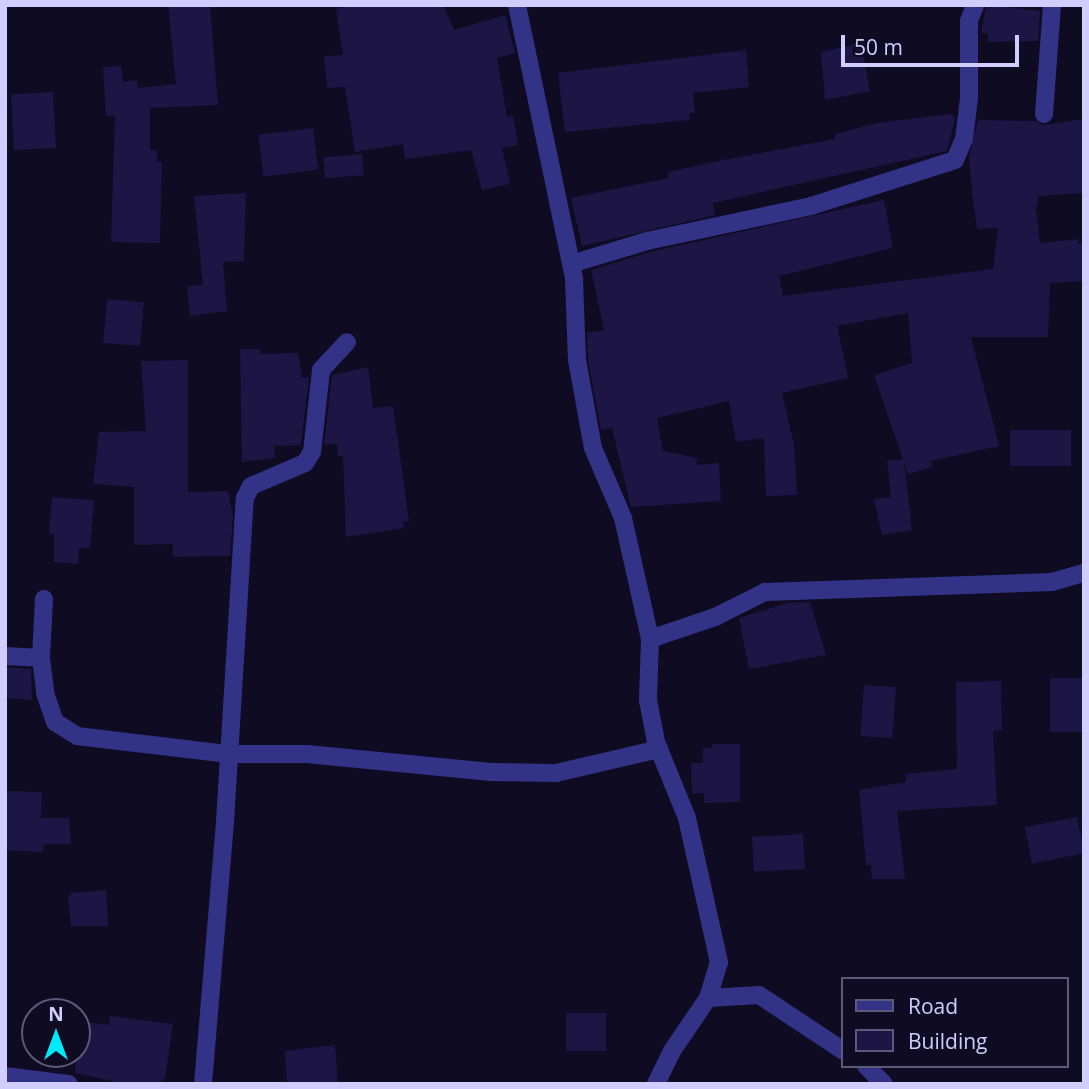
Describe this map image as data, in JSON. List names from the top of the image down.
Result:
{
  "legend": ["Road", "Building"],
  "scale_bar": "50 m",
  "north": "top"
}
